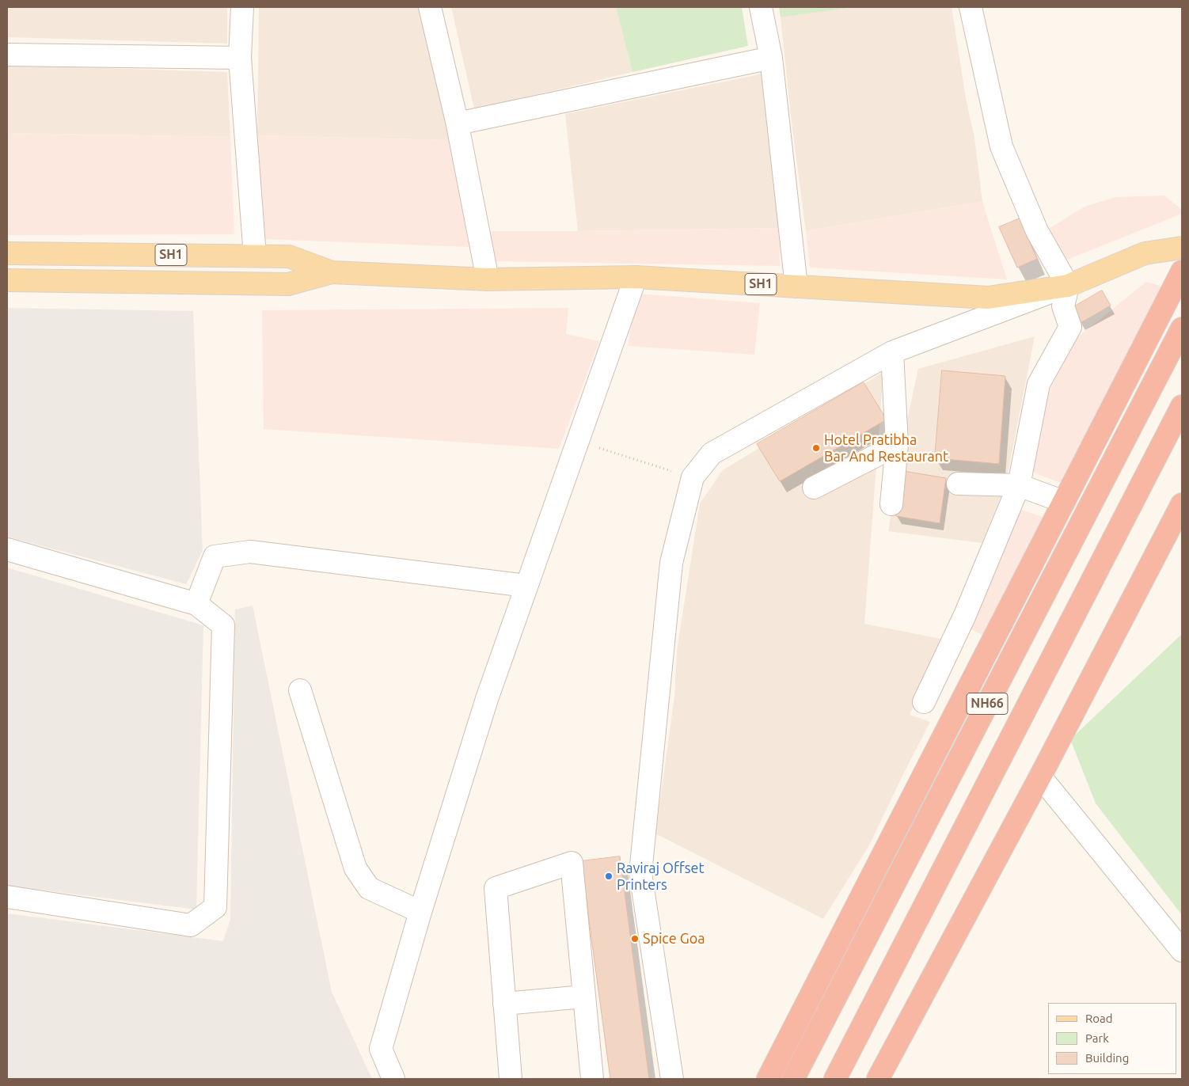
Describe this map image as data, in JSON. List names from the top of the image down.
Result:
{
  "streets": {
    "highway": ["NH66"],
    "main road": ["SH1"]
  },
  "places": ["Hotel Pratibha Bar And Restaurant", "Raviraj Offset Printers", "Spice Goa"],
  "legend": ["Road", "Park", "Building"]
}
